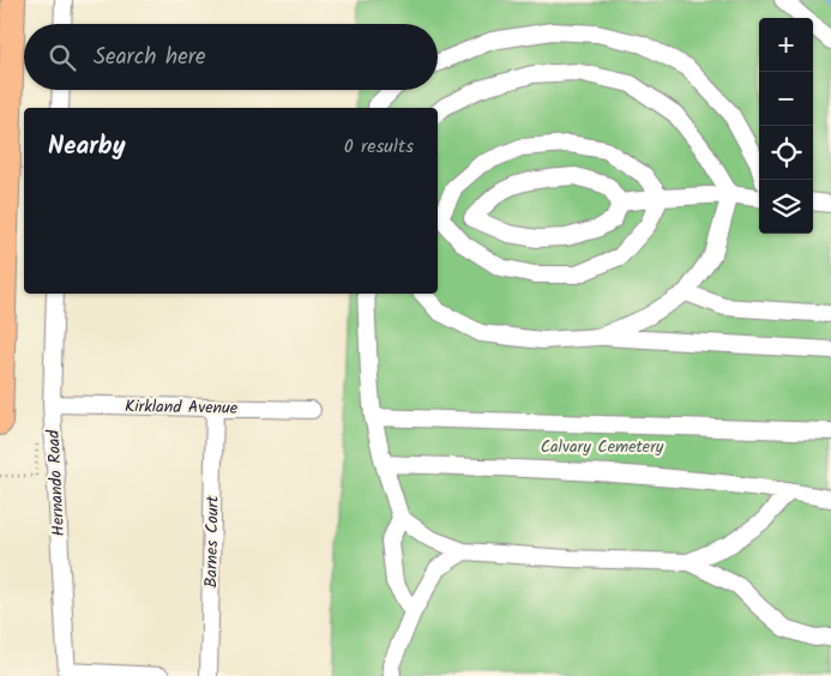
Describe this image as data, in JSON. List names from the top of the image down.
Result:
{
  "streets": {
    "street": ["Kirkland Avenue", "Hernando Road", "Barnes Court"]
  },
  "crossings": [
    ["Kirkland Avenue", "Hernando Road"],
    ["Kirkland Avenue", "Barnes Court"]
  ],
  "parks": ["Calvary Cemetery"],
  "page": {
    "map_buttons": ["+", "−"],
    "search": "Search here",
    "heading": ["Nearby", "0 results"]
  }
}
